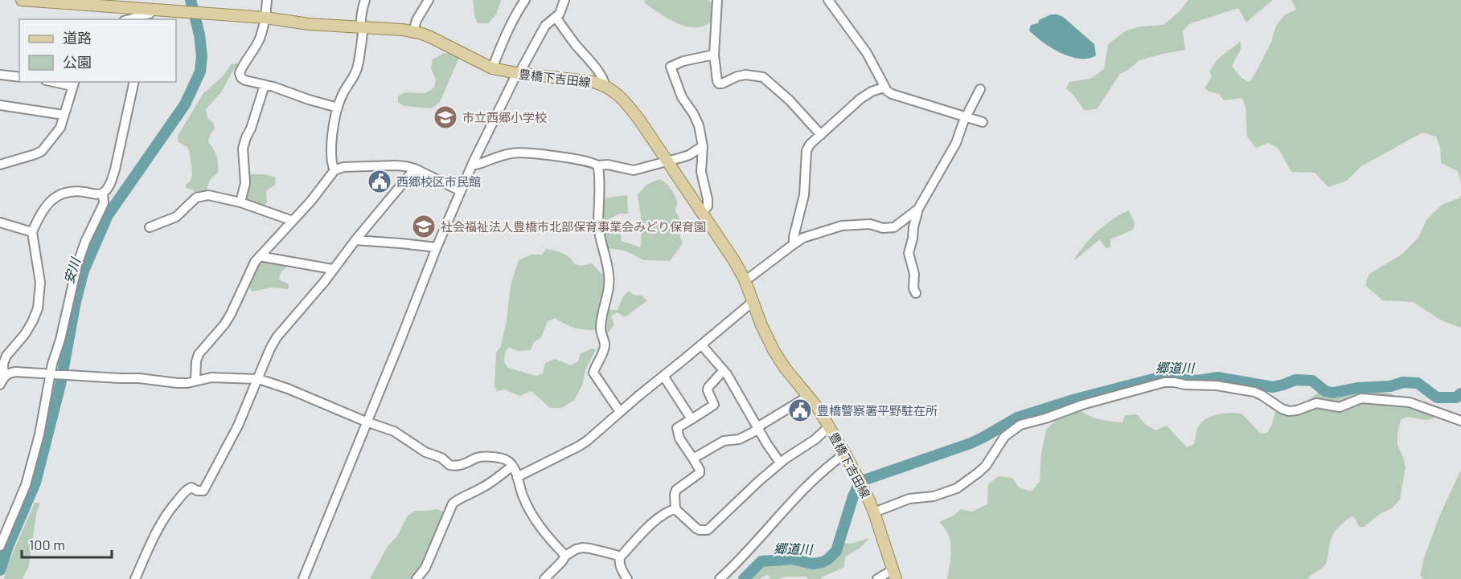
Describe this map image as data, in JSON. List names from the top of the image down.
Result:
{
  "streets": {
    "main road": ["豊橋下吉田線"]
  },
  "water": ["安川", "郷道川"],
  "places": {
    "school or university": ["市立西郷小学校", "社会福祉法人豊橋市北部保育事業会みどり保育園"],
    "public building": ["西郷校区市民館", "豊橋警察署平野駐在所"]
  },
  "legend": ["道路", "公園"],
  "scale_bar": "100 m"
}
